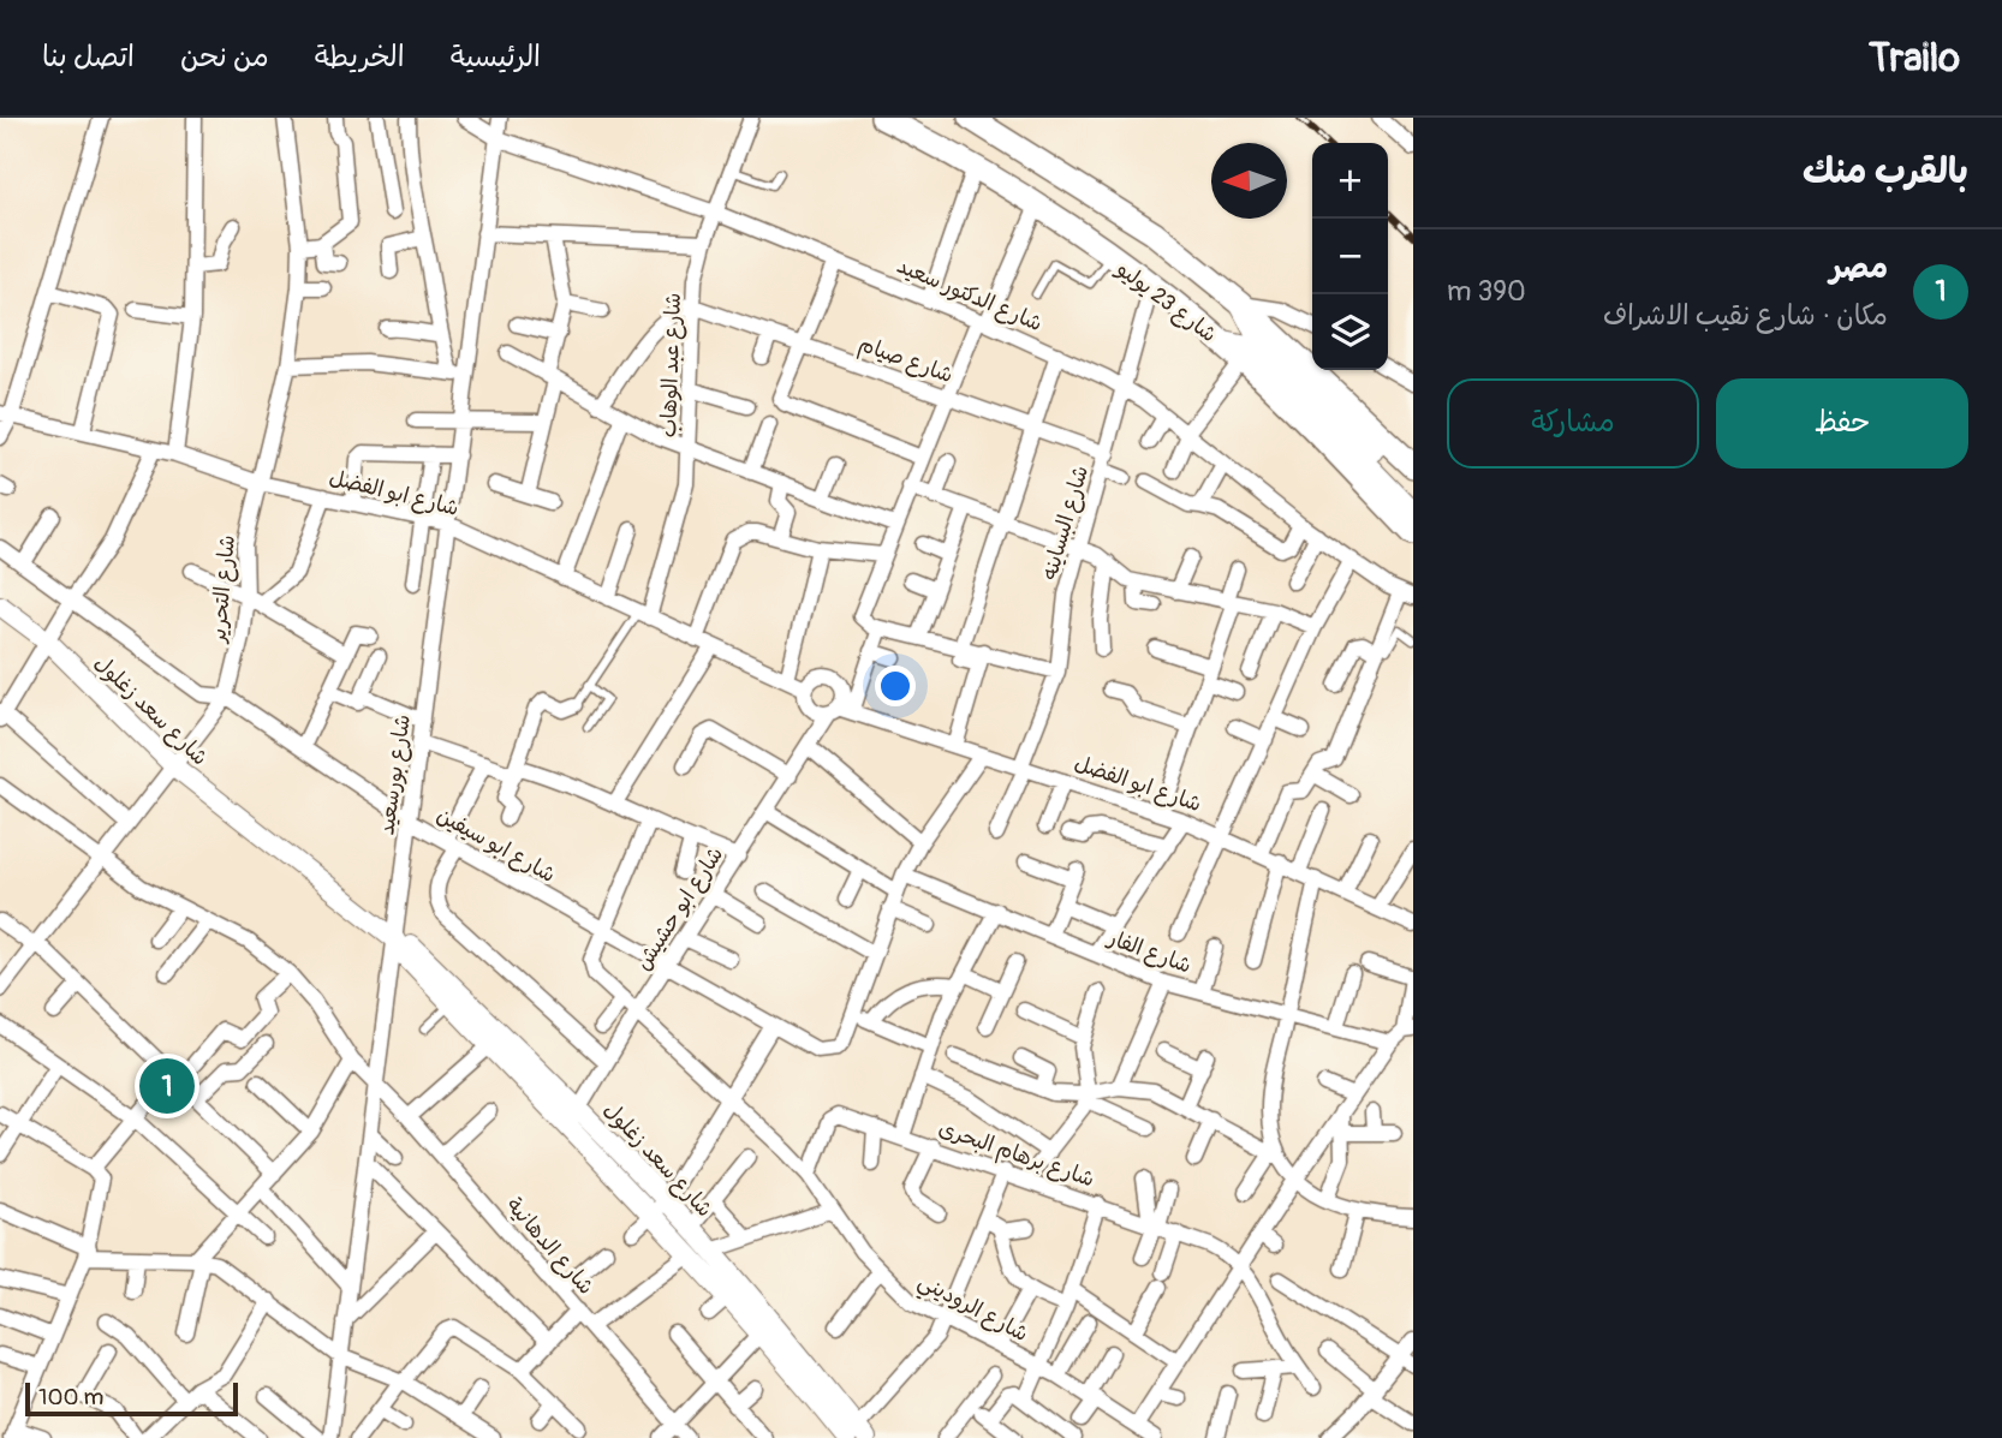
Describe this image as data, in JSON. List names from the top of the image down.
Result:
{
  "streets": {
    "main road": ["شارع 23 يوليو"],
    "street": [
      "شارع الدكتور سعيد",
      "شارع صيام",
      "شارع عبد الوهاب",
      "شارع ابو الفضل",
      "شارع البساينه",
      "شارع التحرير",
      "شارع سعد زغلول",
      "شارع بورسعيد",
      "شارع ابو سيفين",
      "شارع ابو حشيش",
      "شارع الفار",
      "شارع برهام البحرى",
      "شارع الدهانية",
      "شارع الروديني"
    ]
  },
  "crossings": [
    ["شارع الدكتور سعيد", "شارع عبد الوهاب"],
    ["شارع الدكتور سعيد", "شارع البساينه"],
    ["شارع الدكتور سعيد", "شارع بورسعيد"],
    ["شارع 23 يوليو", "شارع البساينه"],
    ["شارع صيام", "شارع عبد الوهاب"],
    ["شارع صيام", "شارع البساينه"],
    ["شارع عبد الوهاب", "شارع ابو الفضل"],
    ["شارع ابو الفضل", "شارع البساينه"],
    ["شارع ابو الفضل", "شارع التحرير"],
    ["شارع ابو الفضل", "شارع بورسعيد"],
    ["شارع ابو الفضل", "شارع ابو حشيش"],
    ["شارع التحرير", "شارع سعد زغلول"],
    ["شارع التحرير", "شارع ابو سيفين"],
    ["شارع التحرير", "شارع الدهانية"],
    ["شارع سعد زغلول", "شارع بورسعيد"],
    ["شارع سعد زغلول", "شارع ابو حشيش"],
    ["شارع بورسعيد", "شارع ابو سيفين"],
    ["شارع بورسعيد", "شارع الدهانية"],
    ["شارع ابو سيفين", "شارع ابو حشيش"],
    ["شارع ابو سيفين", "شارع الروديني"],
    ["شارع ابو حشيش", "شارع الروديني"],
    ["شارع برهام البحرى", "شارع الروديني"]
  ],
  "scale_bar": "100 m",
  "north": "left",
  "page": {
    "header": "Trailo",
    "nav": [
      "الرئيسية",
      "الخريطة",
      "من نحن",
      "اتصل بنا"
    ],
    "heading": "بالقرب منك",
    "map_buttons": ["+", "−"],
    "list": [
      {
        "mark": "1",
        "name": "مصر",
        "note": "مكان · شارع نقيب الاشراف",
        "value": "390 m"
      }
    ],
    "buttons": ["حفظ", "مشاركة"],
    "pins": "1",
    "scale": "100 m"
  }
}
